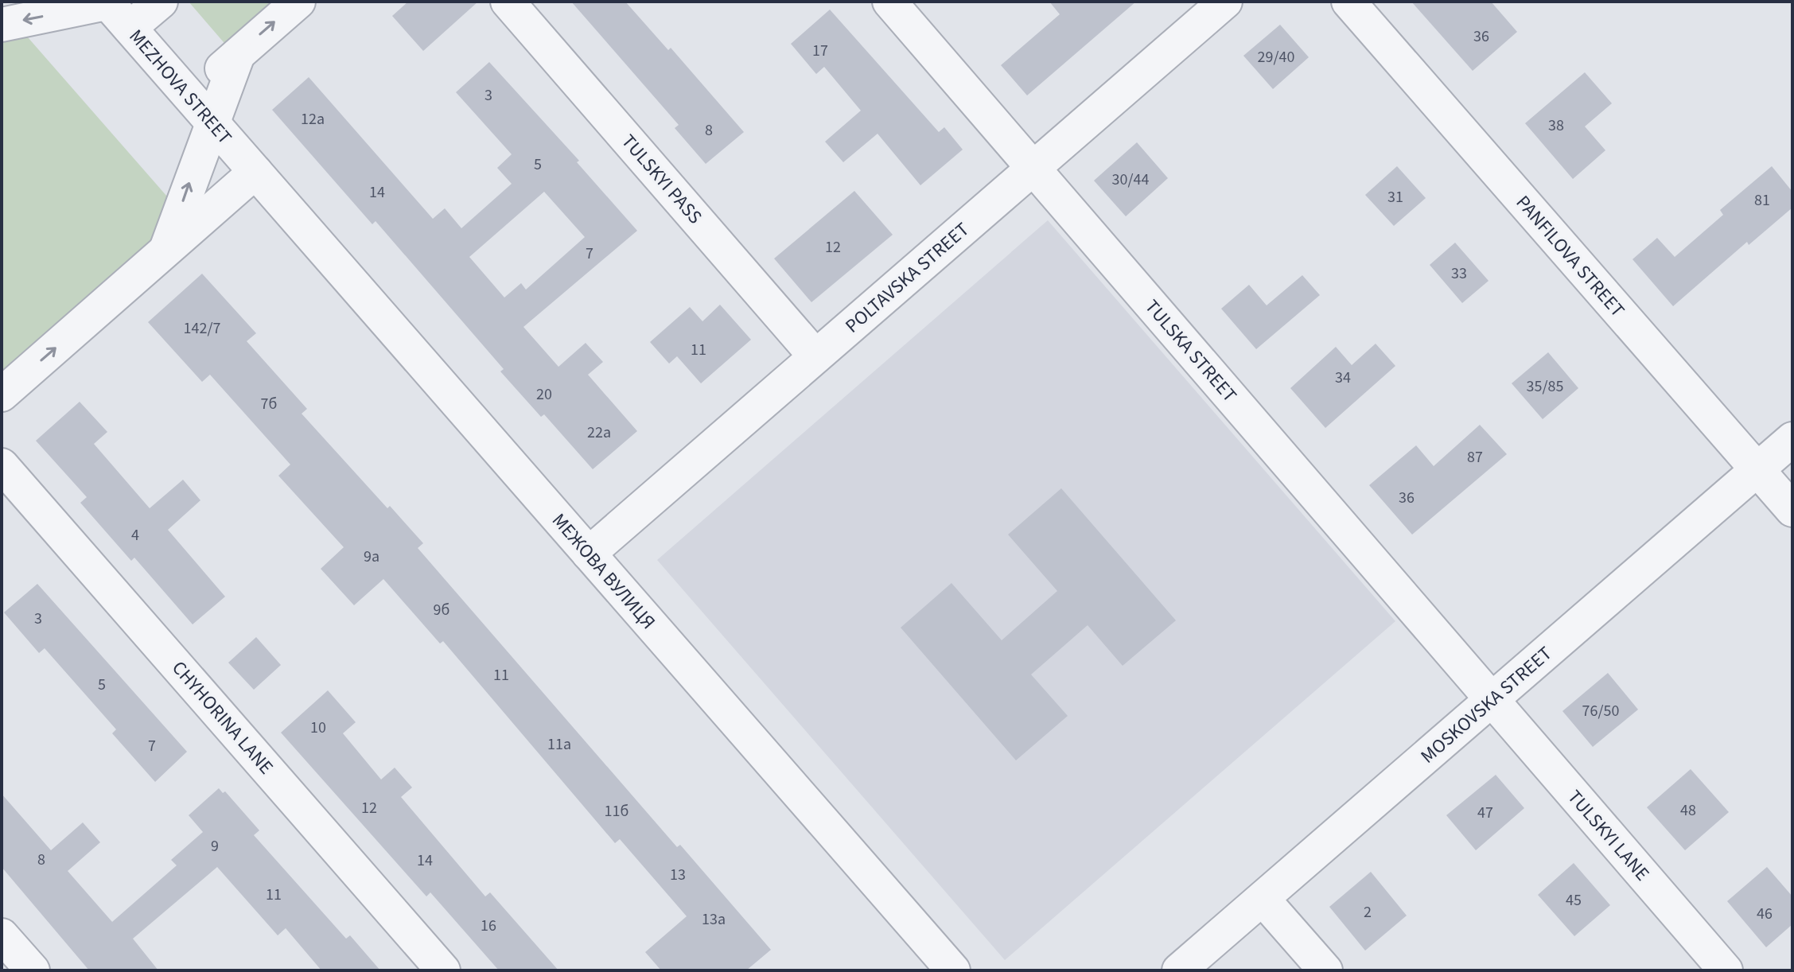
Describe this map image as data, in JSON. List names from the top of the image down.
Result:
{
  "streets": {
    "street": [
      "MEZHOVA STREET",
      "TULSKYI PASS",
      "PANFILOVA STREET",
      "POLTAVSKA STREET",
      "TULSKA STREET",
      "МЕЖОВА ВУЛИЦЯ",
      "MOSKOVSKA STREET",
      "CHYHORINA LANE",
      "TULSKYI LANE"
    ]
  },
  "crossings": [
    ["MEZHOVA STREET", "МЕЖОВА ВУЛИЦЯ"],
    ["TULSKYI PASS", "POLTAVSKA STREET"],
    ["PANFILOVA STREET", "MOSKOVSKA STREET"],
    ["POLTAVSKA STREET", "TULSKA STREET"],
    ["POLTAVSKA STREET", "МЕЖОВА ВУЛИЦЯ"],
    ["TULSKA STREET", "MOSKOVSKA STREET"],
    ["TULSKA STREET", "TULSKYI LANE"],
    ["MOSKOVSKA STREET", "TULSKYI LANE"]
  ],
  "house_numbers": [
    "36",
    "17",
    "29/40",
    "3",
    "12а",
    "38",
    "8",
    "5",
    "30/44",
    "14",
    "31",
    "81",
    "12",
    "7",
    "33",
    "142/7",
    "11",
    "34",
    "35/85",
    "20",
    "7б",
    "22а",
    "87",
    "36",
    "4",
    "9а",
    "9б",
    "3",
    "11",
    "5",
    "76/50",
    "10",
    "11а",
    "7",
    "12",
    "48",
    "11б",
    "47",
    "9",
    "8",
    "14",
    "13",
    "11",
    "45",
    "2",
    "46",
    "13а",
    "16"
  ]
}
